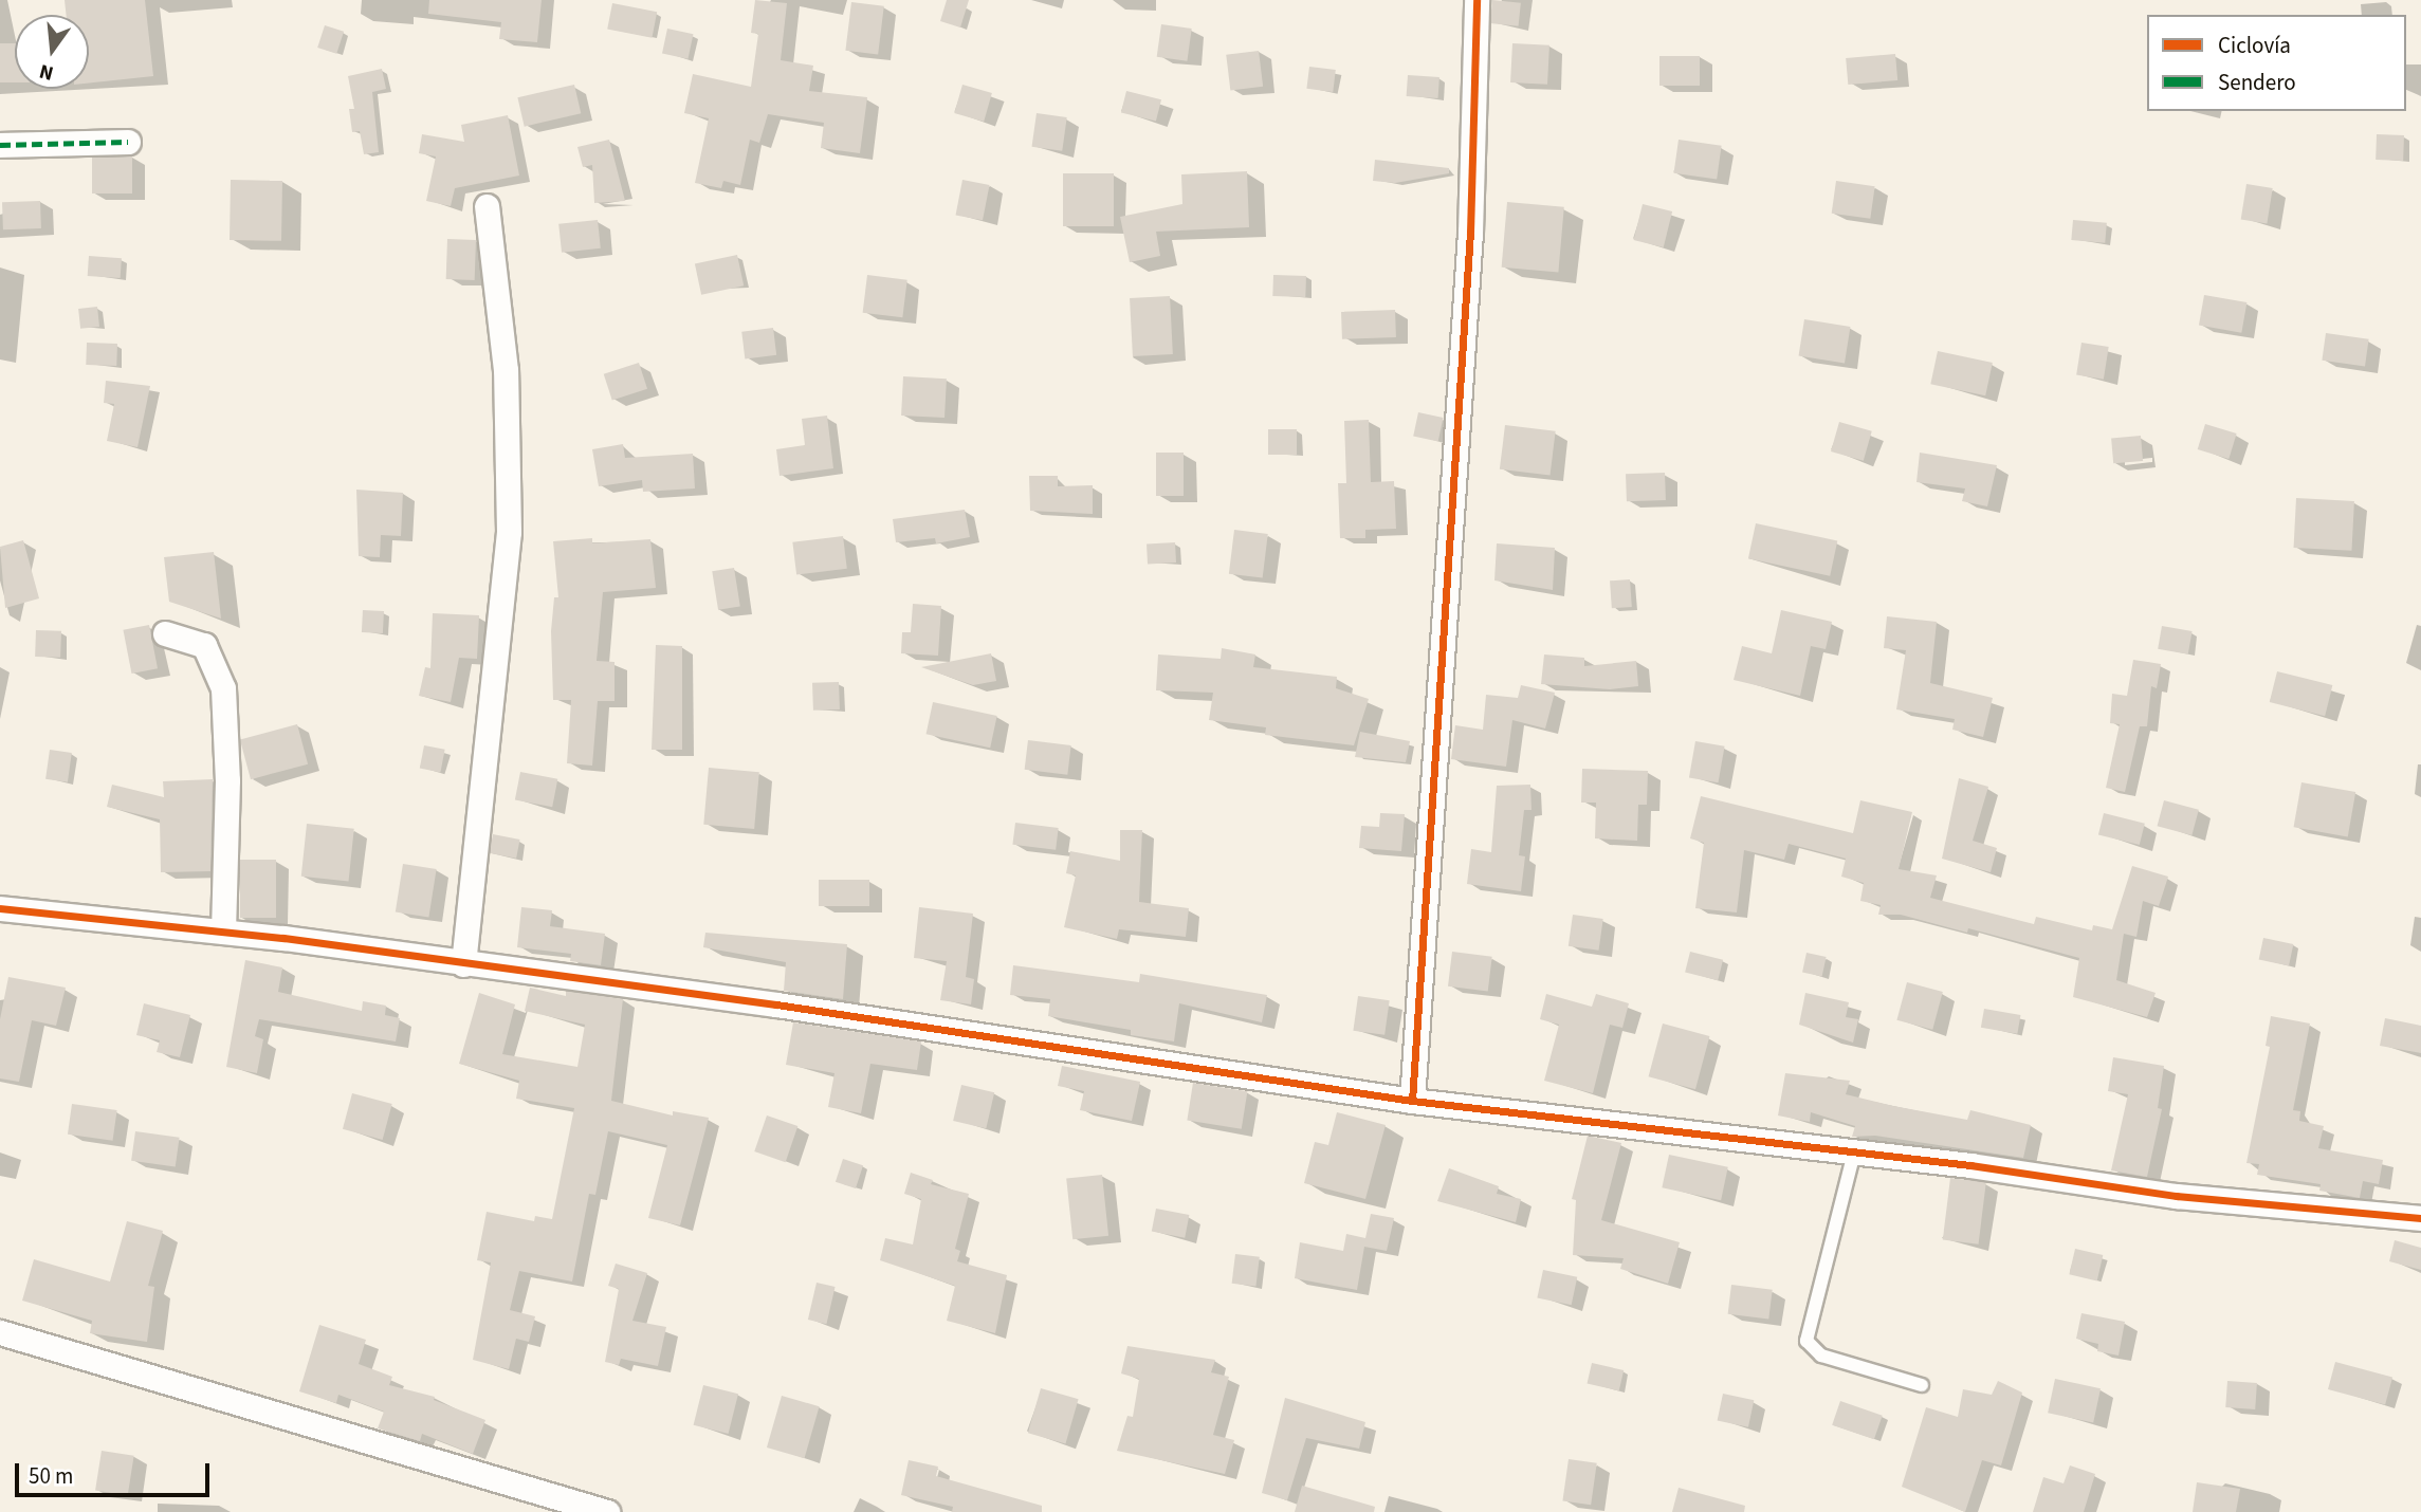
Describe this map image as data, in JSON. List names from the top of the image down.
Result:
{
  "legend": ["Ciclovía", "Sendero"],
  "scale_bar": "50 m",
  "north": "bottom"
}
